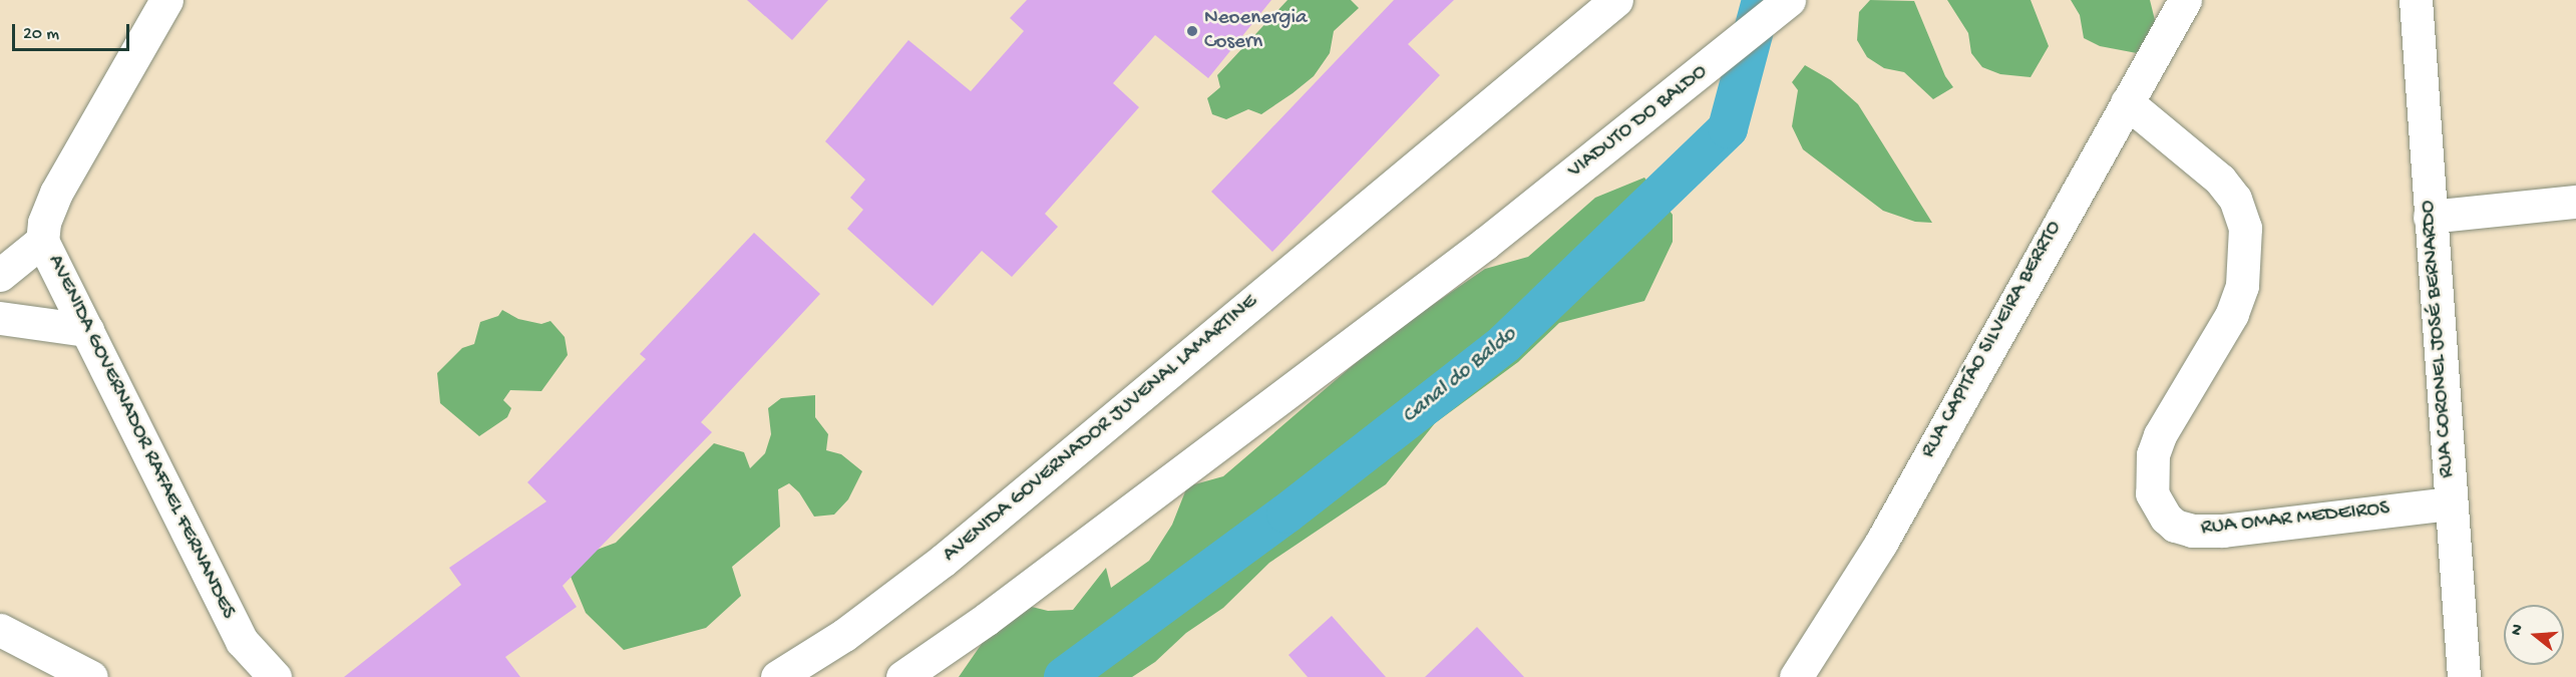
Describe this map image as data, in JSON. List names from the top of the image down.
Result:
{
  "streets": {
    "main road": [
      "VIADUTO DO BALDO",
      "RUA CORONEL JOSÉ BERNARDO",
      "RUA CAPITÃO SILVEIRA BERRTO",
      "AVENIDA GOVERNADOR JUVENAL LAMARTINE",
      "AVENIDA GOVERNADOR RAFAEL FERNANDES",
      "RUA OMAR MEDEIROS"
    ]
  },
  "crossings": [
    ["RUA CORONEL JOSÉ BERNARDO", "RUA OMAR MEDEIROS"],
    ["RUA CAPITÃO SILVEIRA BERRTO", "RUA OMAR MEDEIROS"]
  ],
  "water": ["Canal do Baldo"],
  "places": ["Neoenergia Cosern"],
  "scale_bar": "20 m",
  "north": "left"
}
